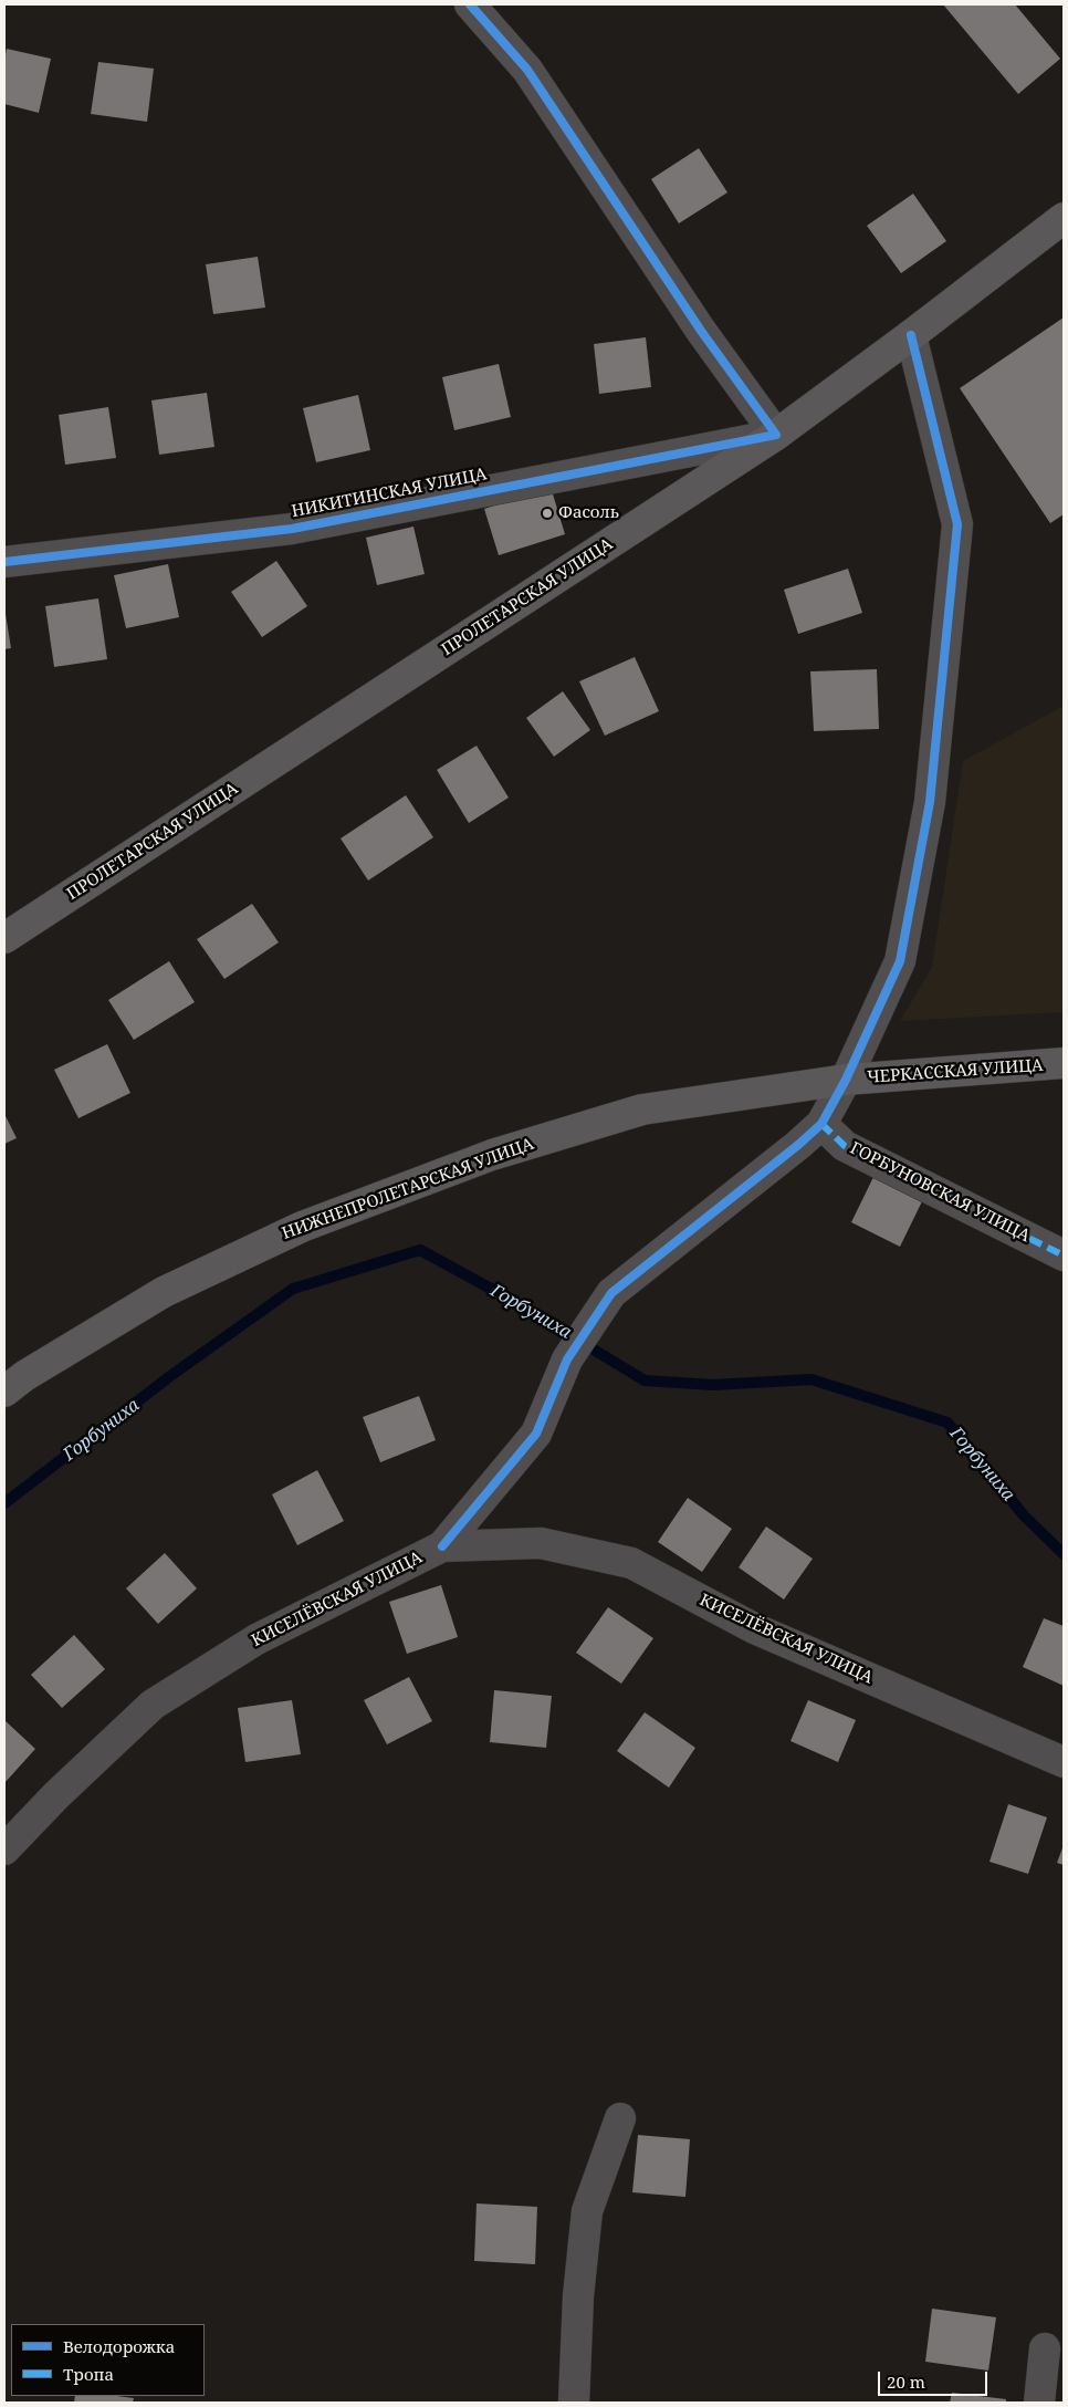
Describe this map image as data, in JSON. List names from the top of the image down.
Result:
{
  "streets": {
    "main road": ["ПРОЛЕТАРСКАЯ УЛИЦА", "ЧЕРКАССКАЯ УЛИЦА", "НИЖНЕПРОЛЕТАРСКАЯ УЛИЦА"],
    "street": ["НИКИТИНСКАЯ УЛИЦА", "ГОРБУНОВСКАЯ УЛИЦА", "КИСЕЛЁВСКАЯ УЛИЦА"]
  },
  "crossings": [
    ["НИКИТИНСКАЯ УЛИЦА", "ПРОЛЕТАРСКАЯ УЛИЦА"],
    ["ЧЕРКАССКАЯ УЛИЦА", "НИЖНЕПРОЛЕТАРСКАЯ УЛИЦА"]
  ],
  "water": ["Горбуниха"],
  "places": ["Фасоль"],
  "legend": ["Велодорожка", "Тропа"],
  "scale_bar": "20 m"
}
